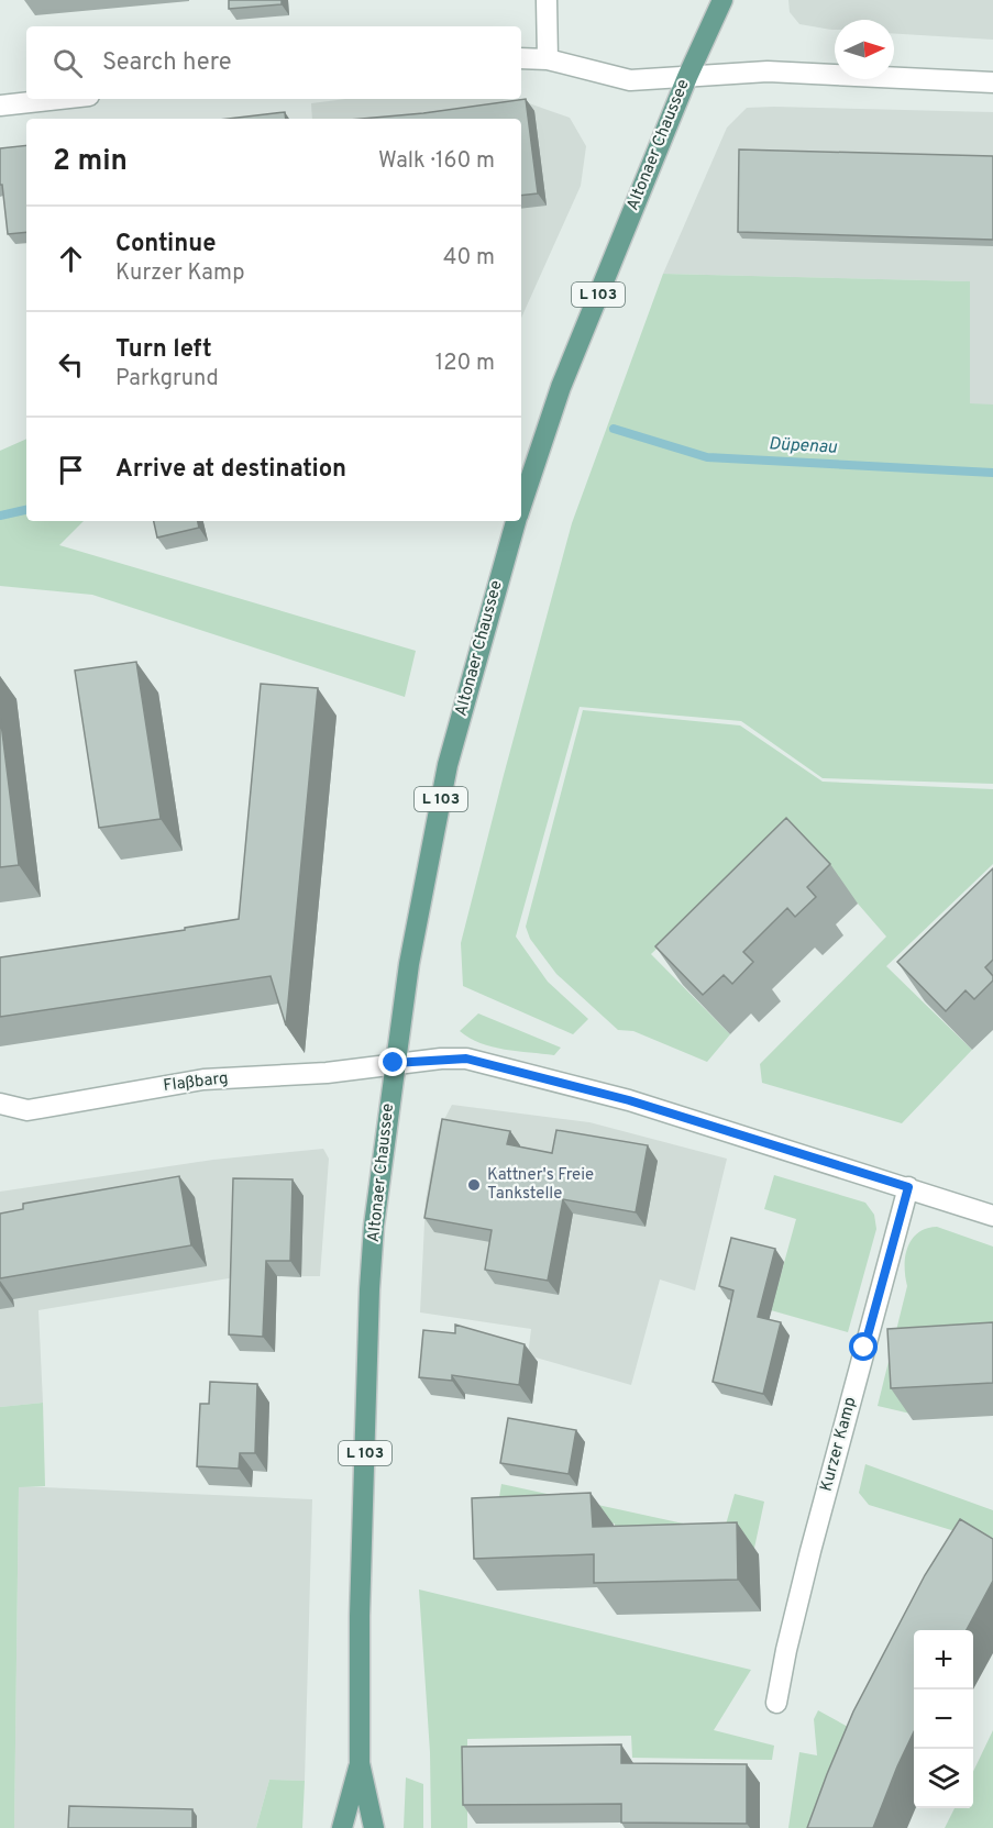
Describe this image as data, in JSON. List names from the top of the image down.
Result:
{
  "streets": {
    "main road": ["Altonaer Chaussee", "L 103"],
    "street": ["Flaßbarg", "Kurzer Kamp"]
  },
  "crossings": [
    ["Altonaer Chaussee", "Flaßbarg"],
    ["Flaßbarg", "Kurzer Kamp"]
  ],
  "water": ["Düpenau"],
  "places": ["Kattner's Freie Tankstelle"],
  "north": "right",
  "page": {
    "search": "Search here",
    "heading": ["2 min", "Walk · 160 m"],
    "list": [
      ["Continue", "Kurzer Kamp", "40 m"],
      ["Turn left", "Parkgrund", "120 m"],
      "Arrive at destination"
    ],
    "map_buttons": ["+", "−"]
  }
}
